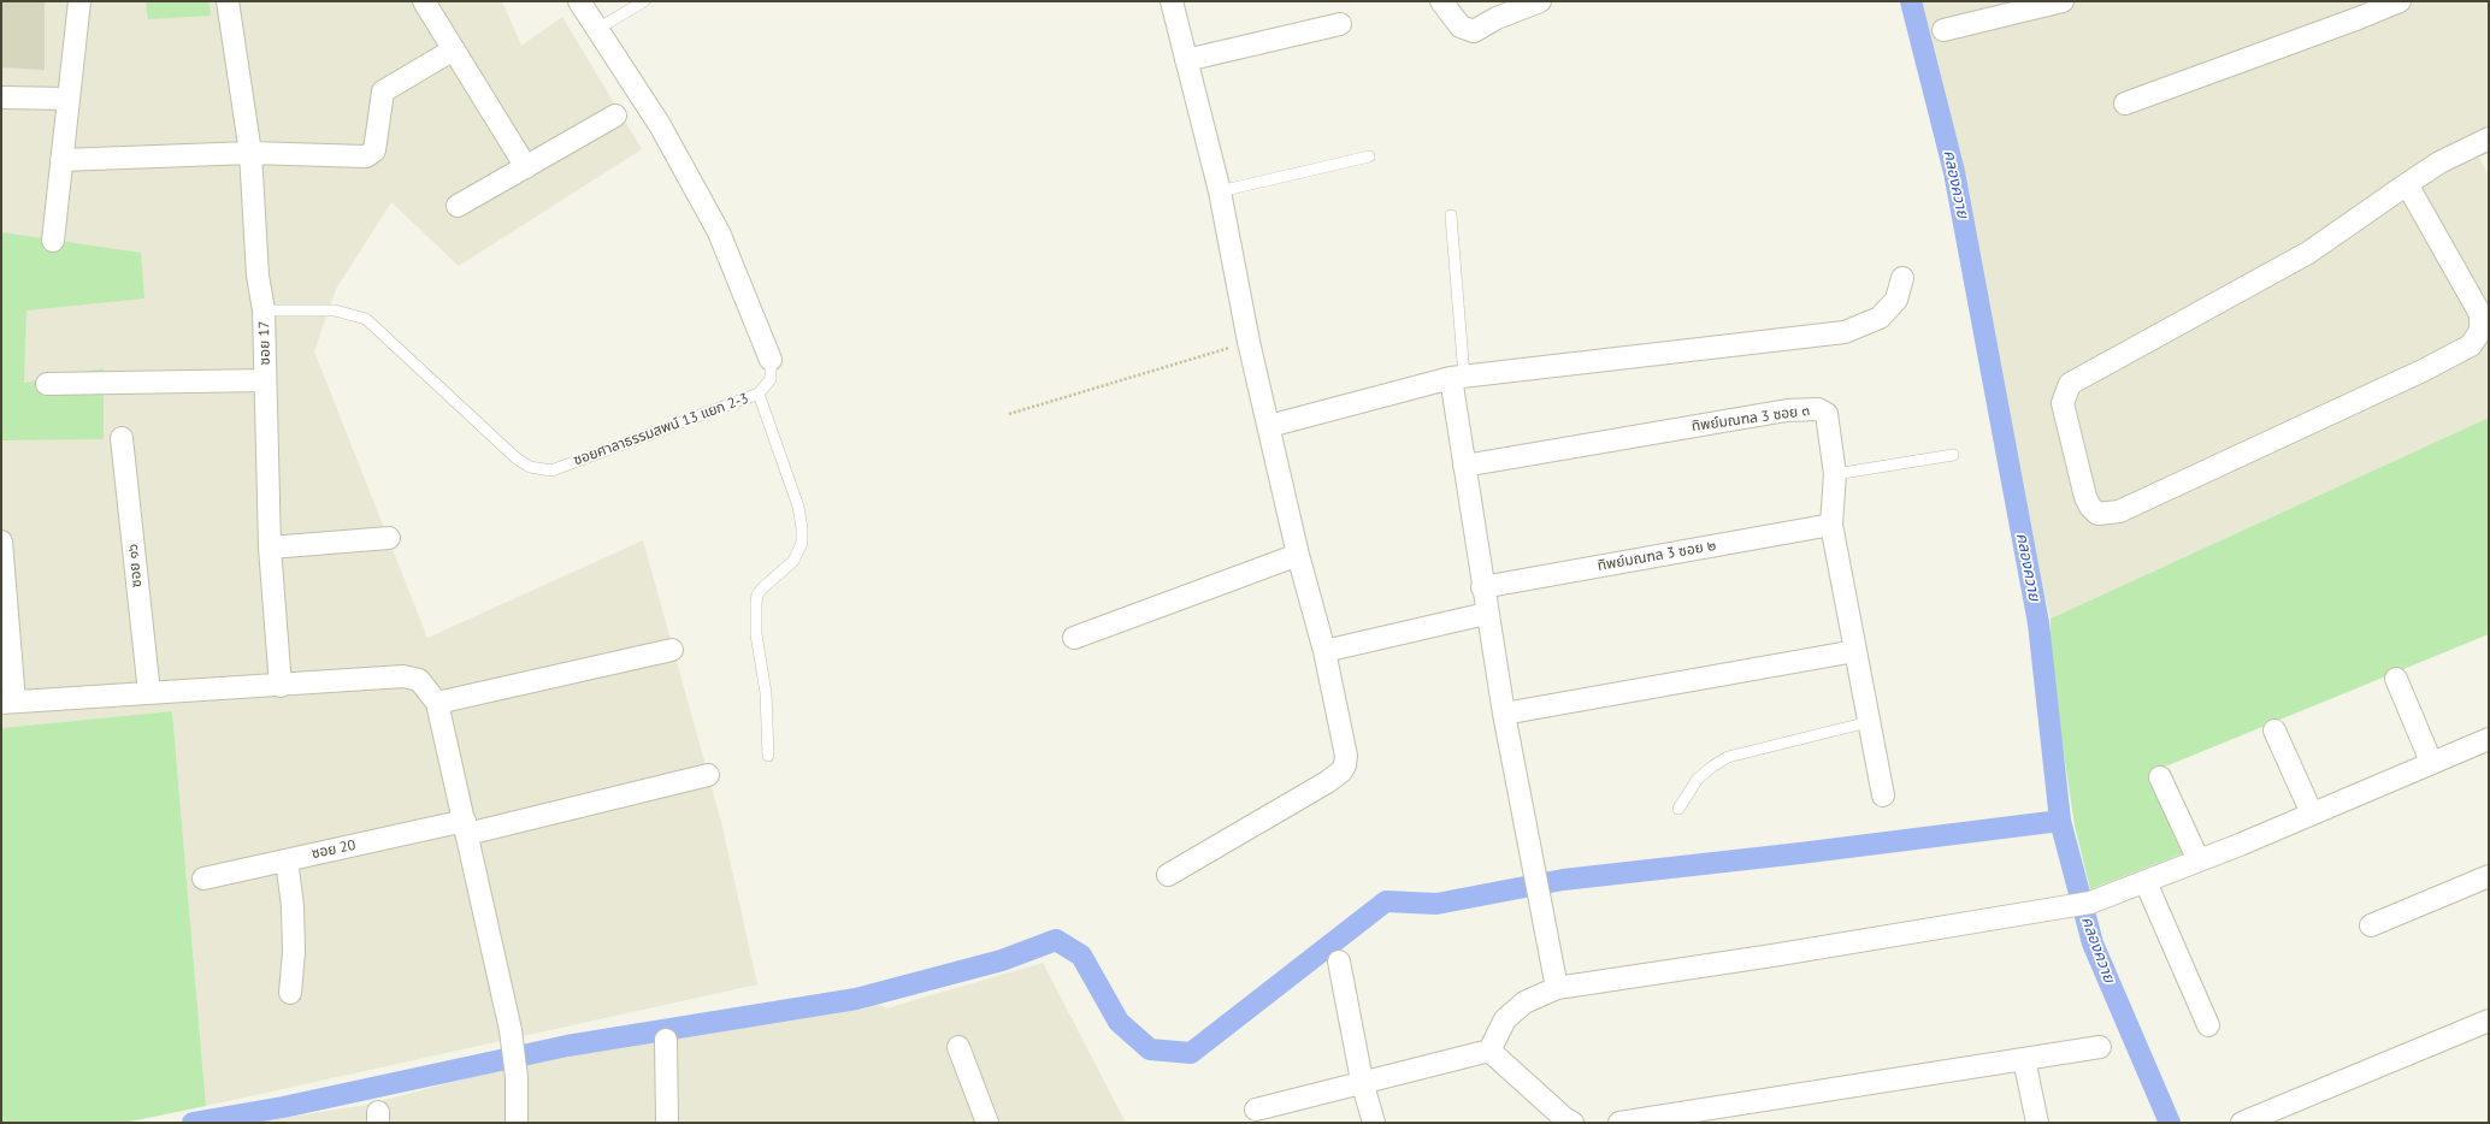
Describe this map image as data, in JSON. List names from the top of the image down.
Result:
{
  "streets": {
    "street": [
      "ซอย 17",
      "ทิพย์มณฑล 3 ซอย ๓",
      "ซอยศาลาธรรมสพน์ 13 แยก 2-3",
      "ทิพย์มณฑล 3 ซอย ๒",
      "ซอย ๑๖",
      "ซอย 20"
    ]
  },
  "crossings": [
    ["ซอย 17", "ซอยศาลาธรรมสพน์ 13 แยก 2-3"],
    ["ทิพย์มณฑล 3 ซอย ๓", "ทิพย์มณฑล 3 ซอย ๒"]
  ],
  "water": ["คลองควาย"]
}
